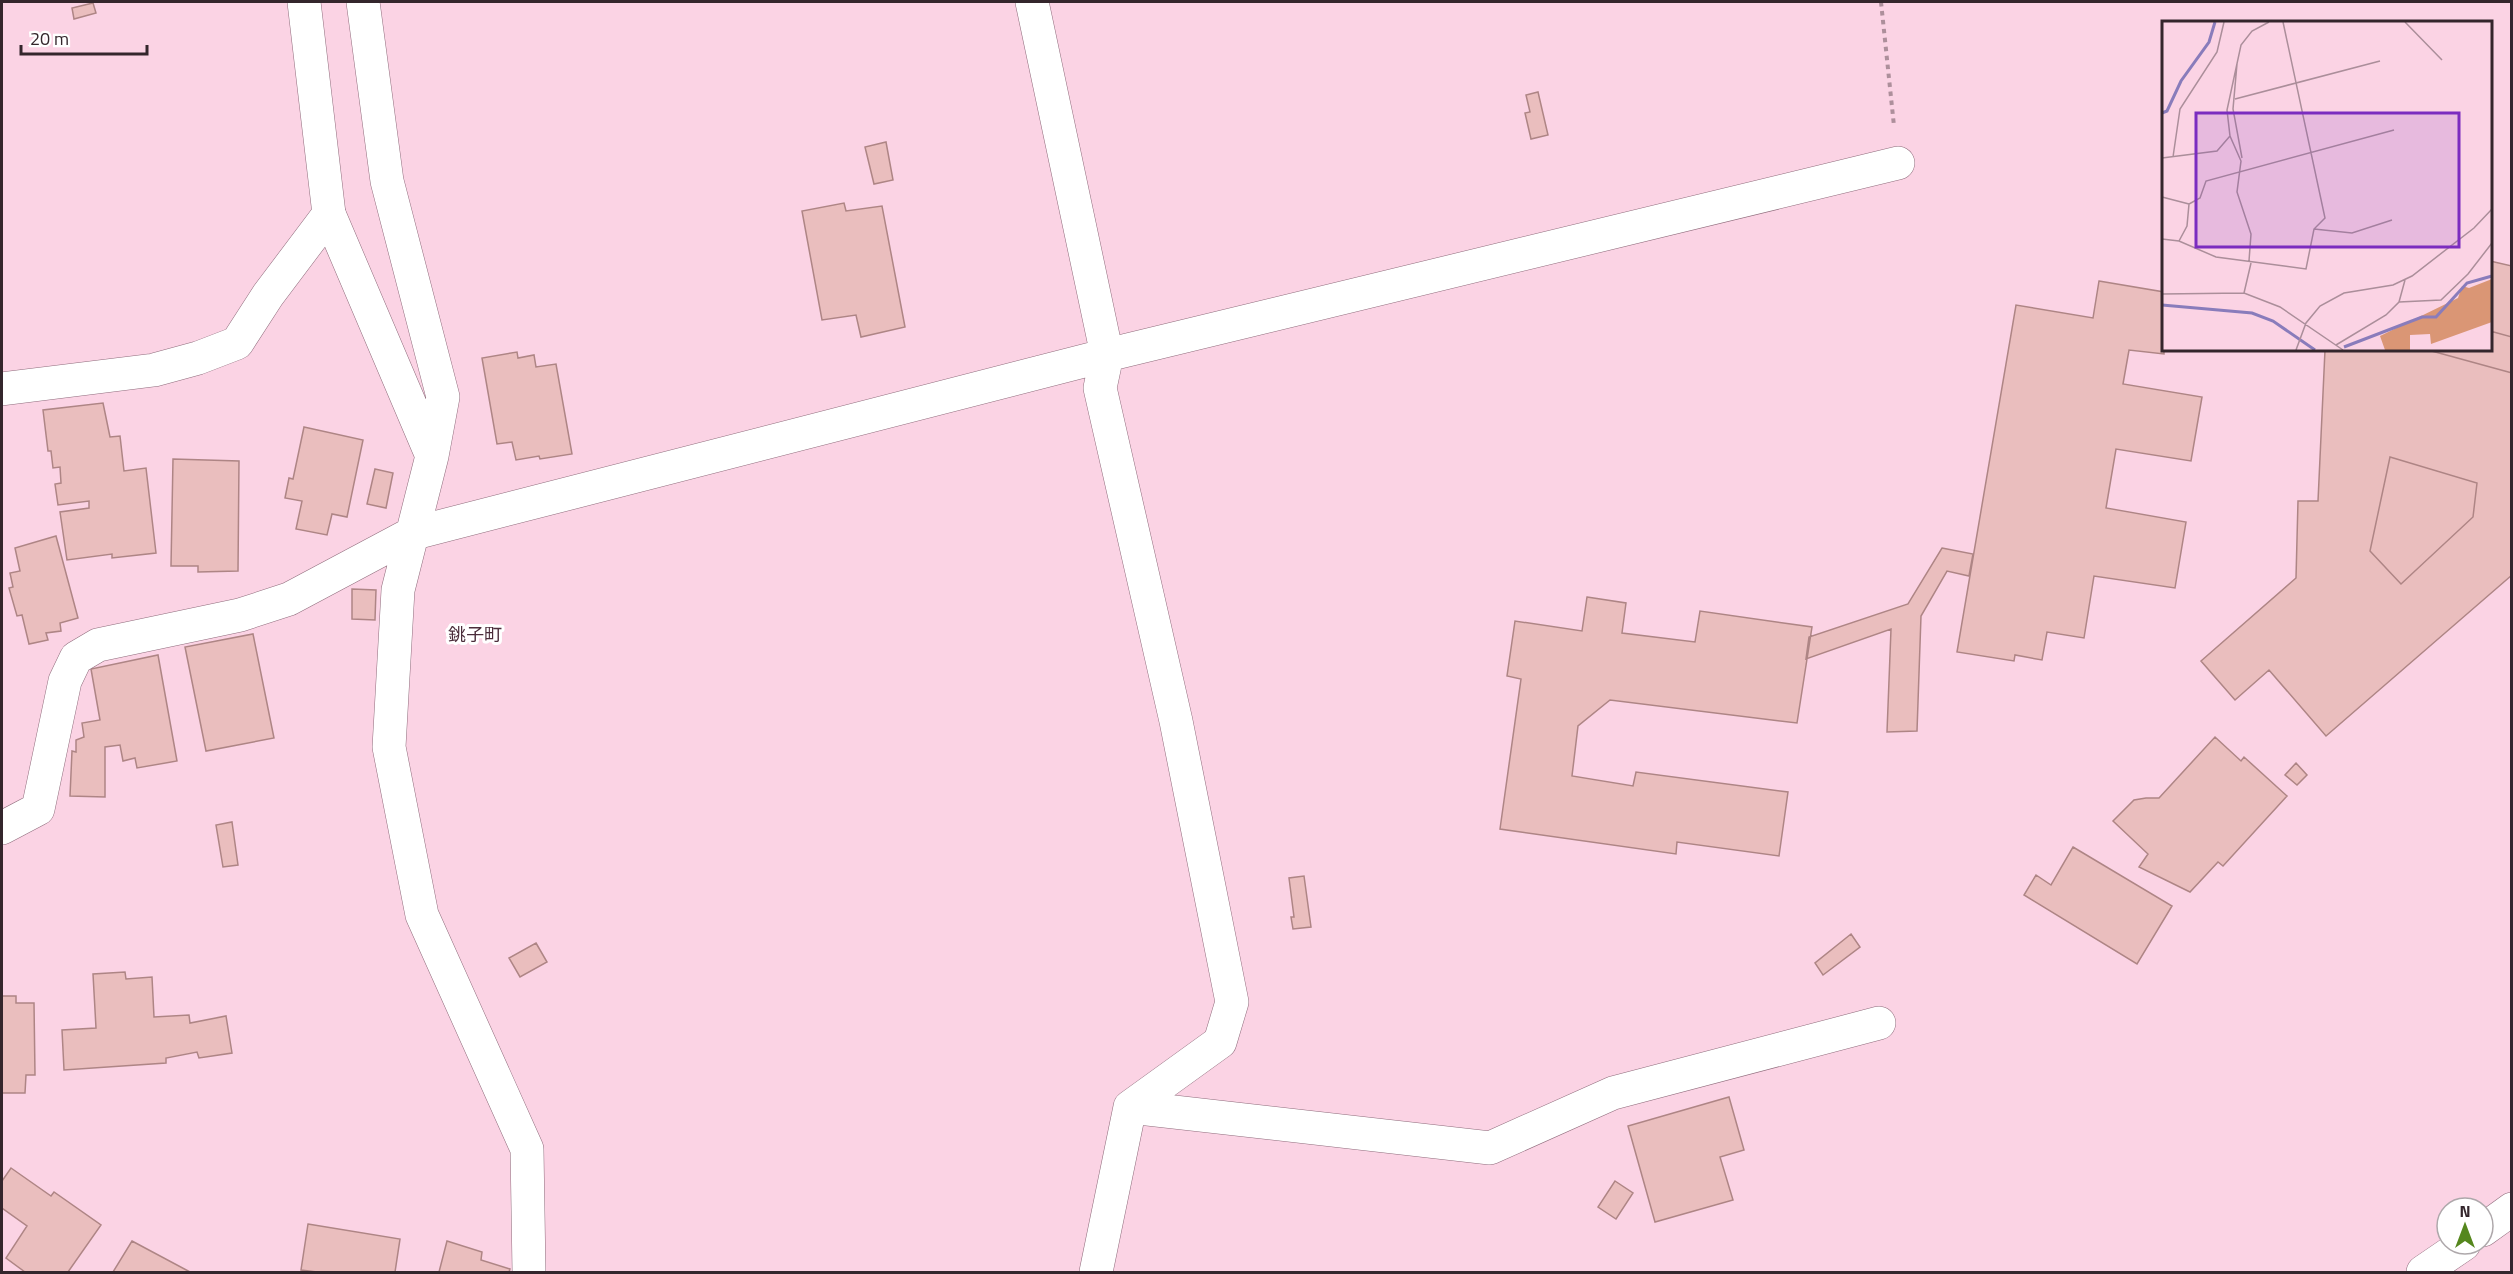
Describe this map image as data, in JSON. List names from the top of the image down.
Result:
{
  "districts": ["銚子町"],
  "scale_bar": "20 m",
  "north": "top"
}
